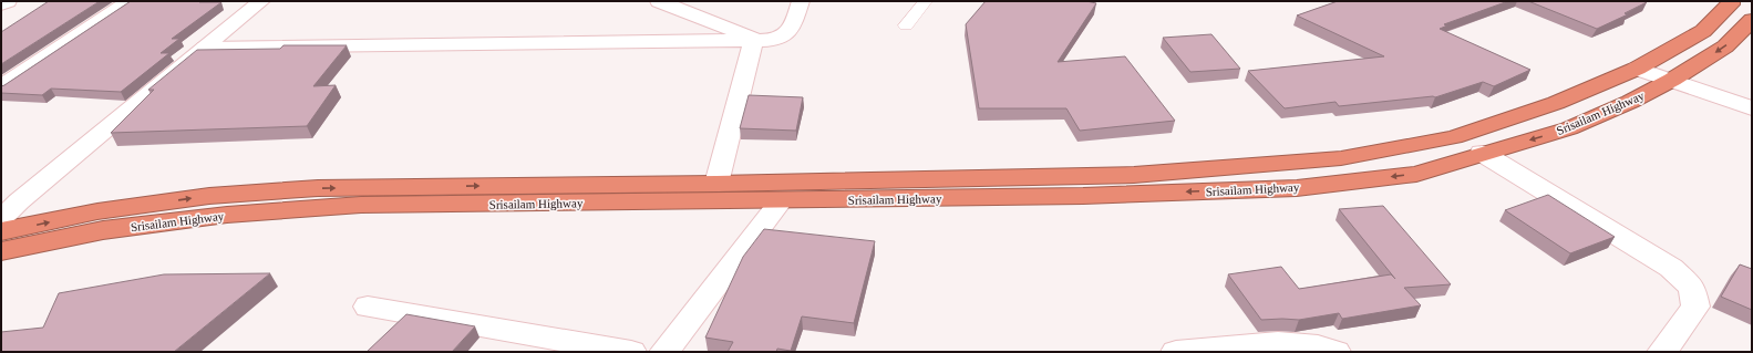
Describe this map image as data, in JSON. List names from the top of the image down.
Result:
{
  "streets": {
    "highway": ["Srisailam Highway"]
  }
}
